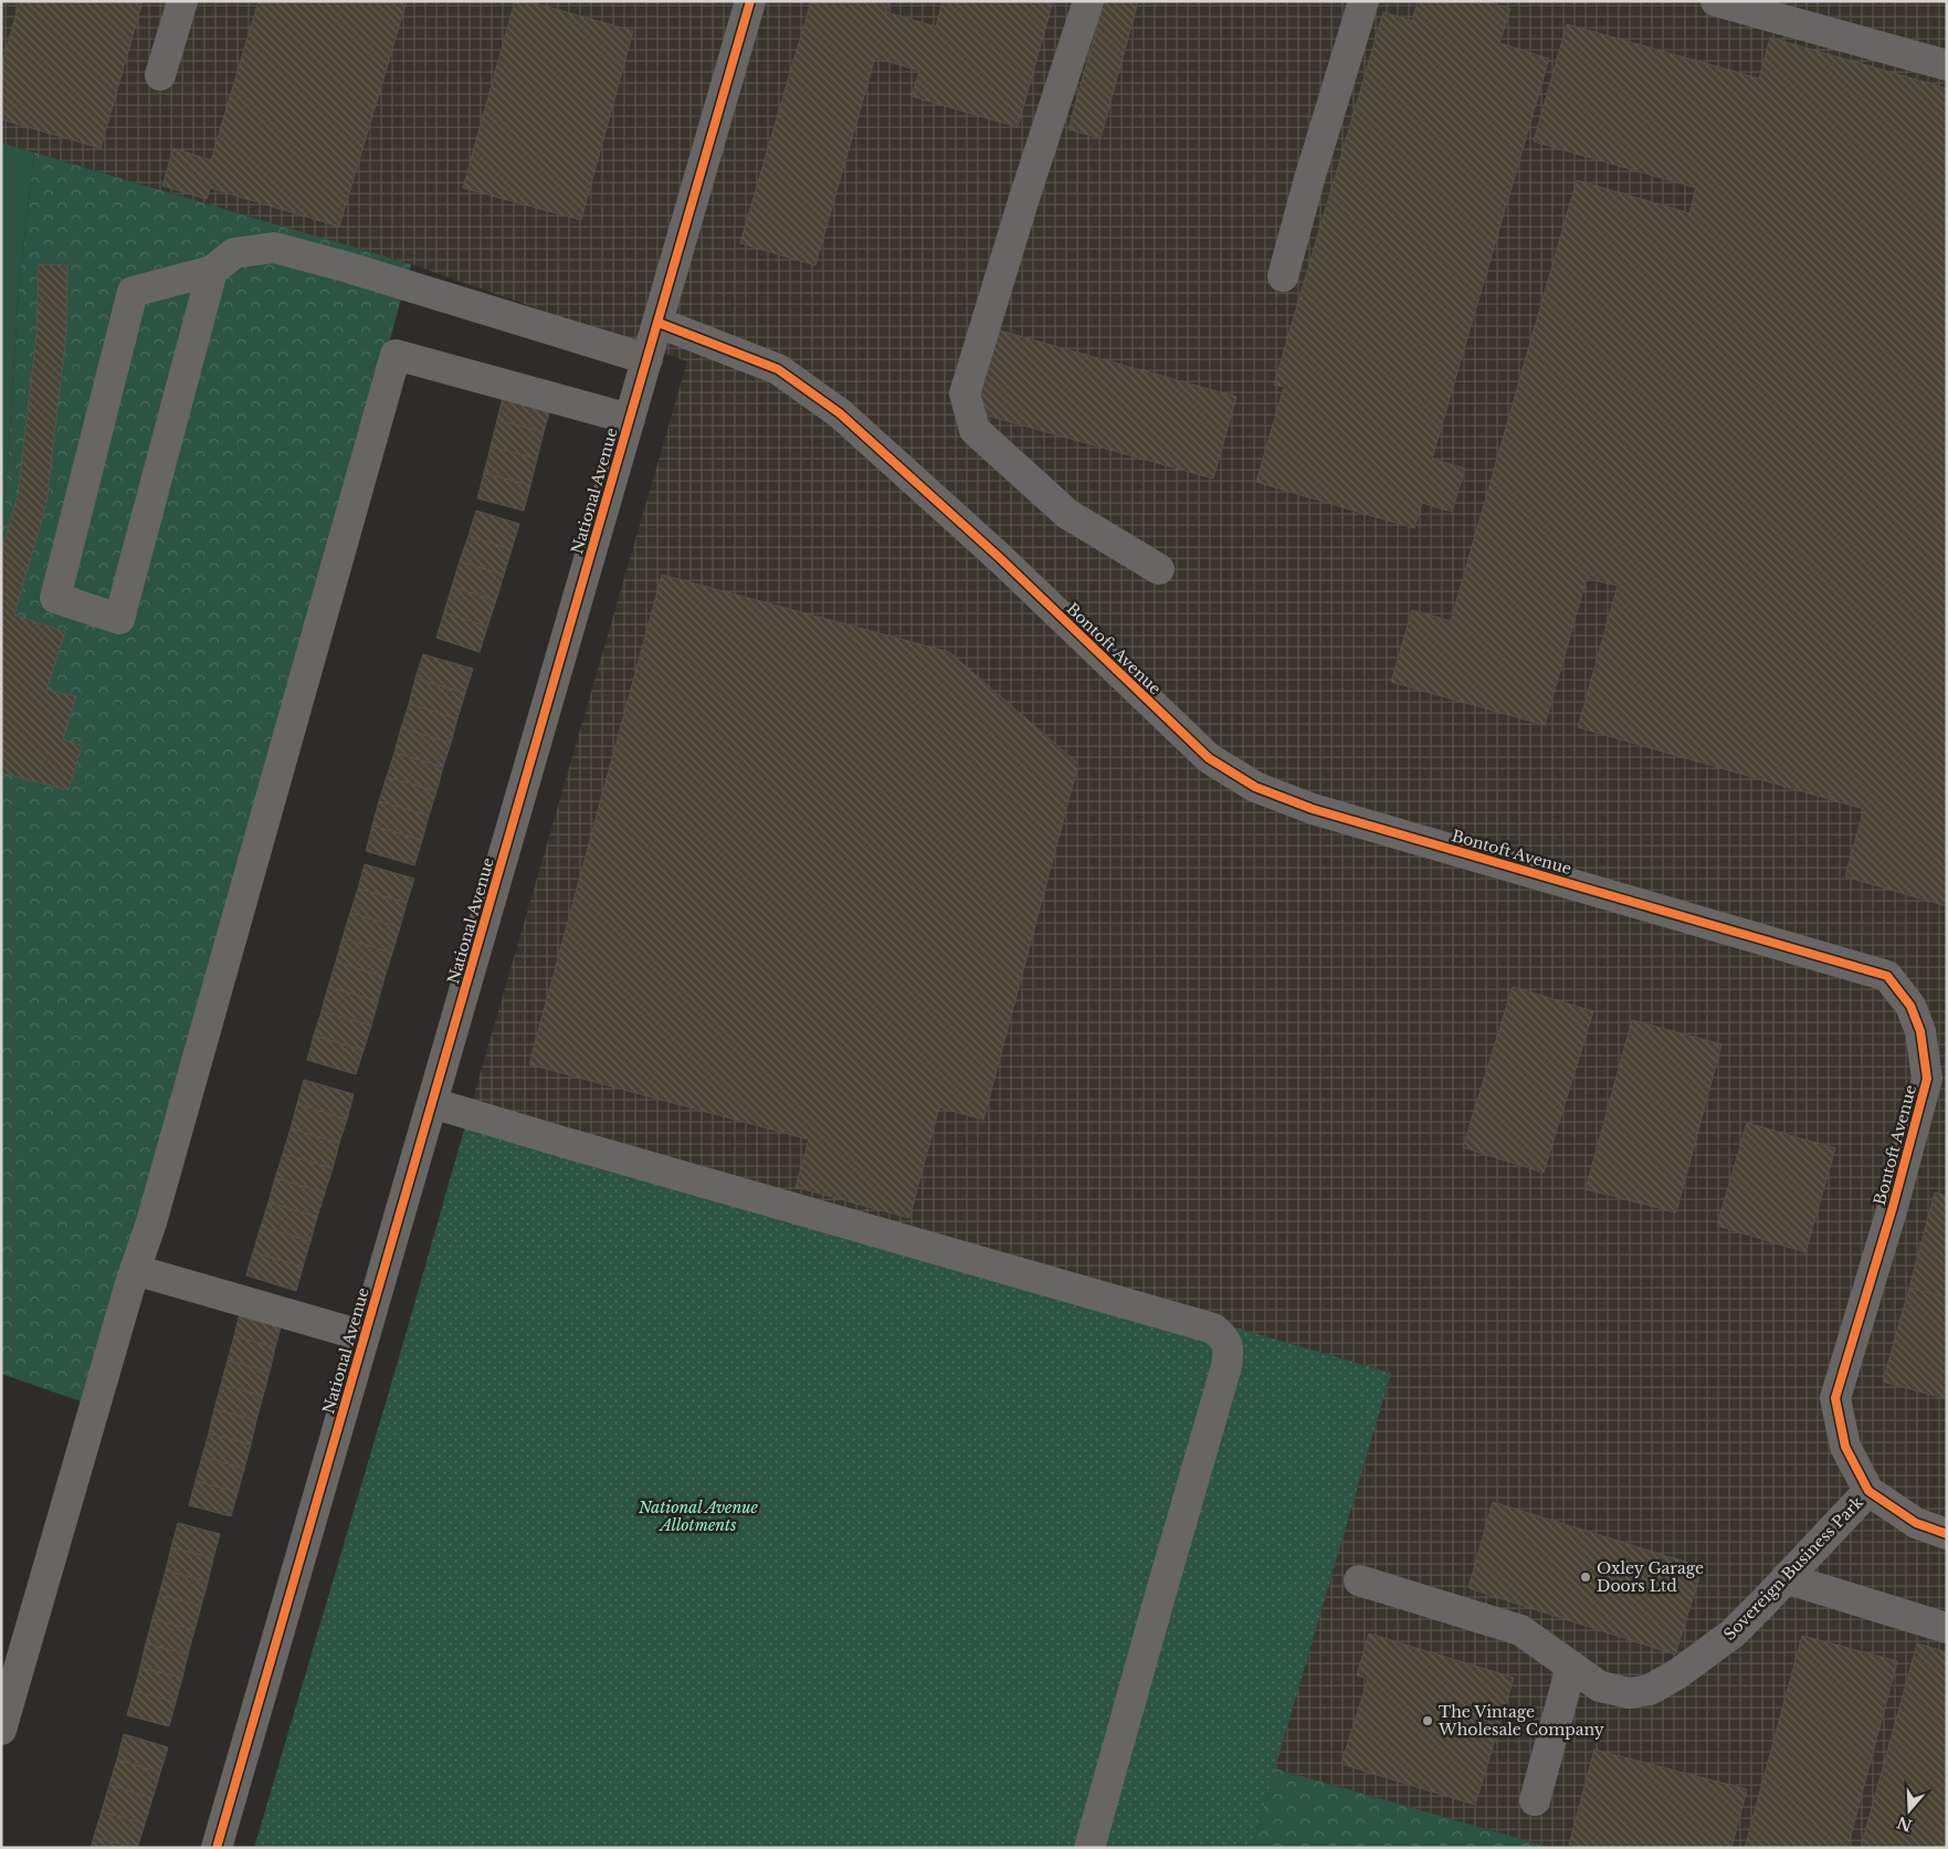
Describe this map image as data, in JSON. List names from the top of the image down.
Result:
{
  "streets": {
    "street": ["National Avenue", "Bontoft Avenue", "Sovereign Business Park"]
  },
  "crossings": [
    ["National Avenue", "Bontoft Avenue"],
    ["Bontoft Avenue", "Sovereign Business Park"]
  ],
  "parks": ["National Avenue Allotments"],
  "places": ["Oxley Garage Doors Ltd", "The Vintage Wholesale Company"],
  "north": "bottom"
}
